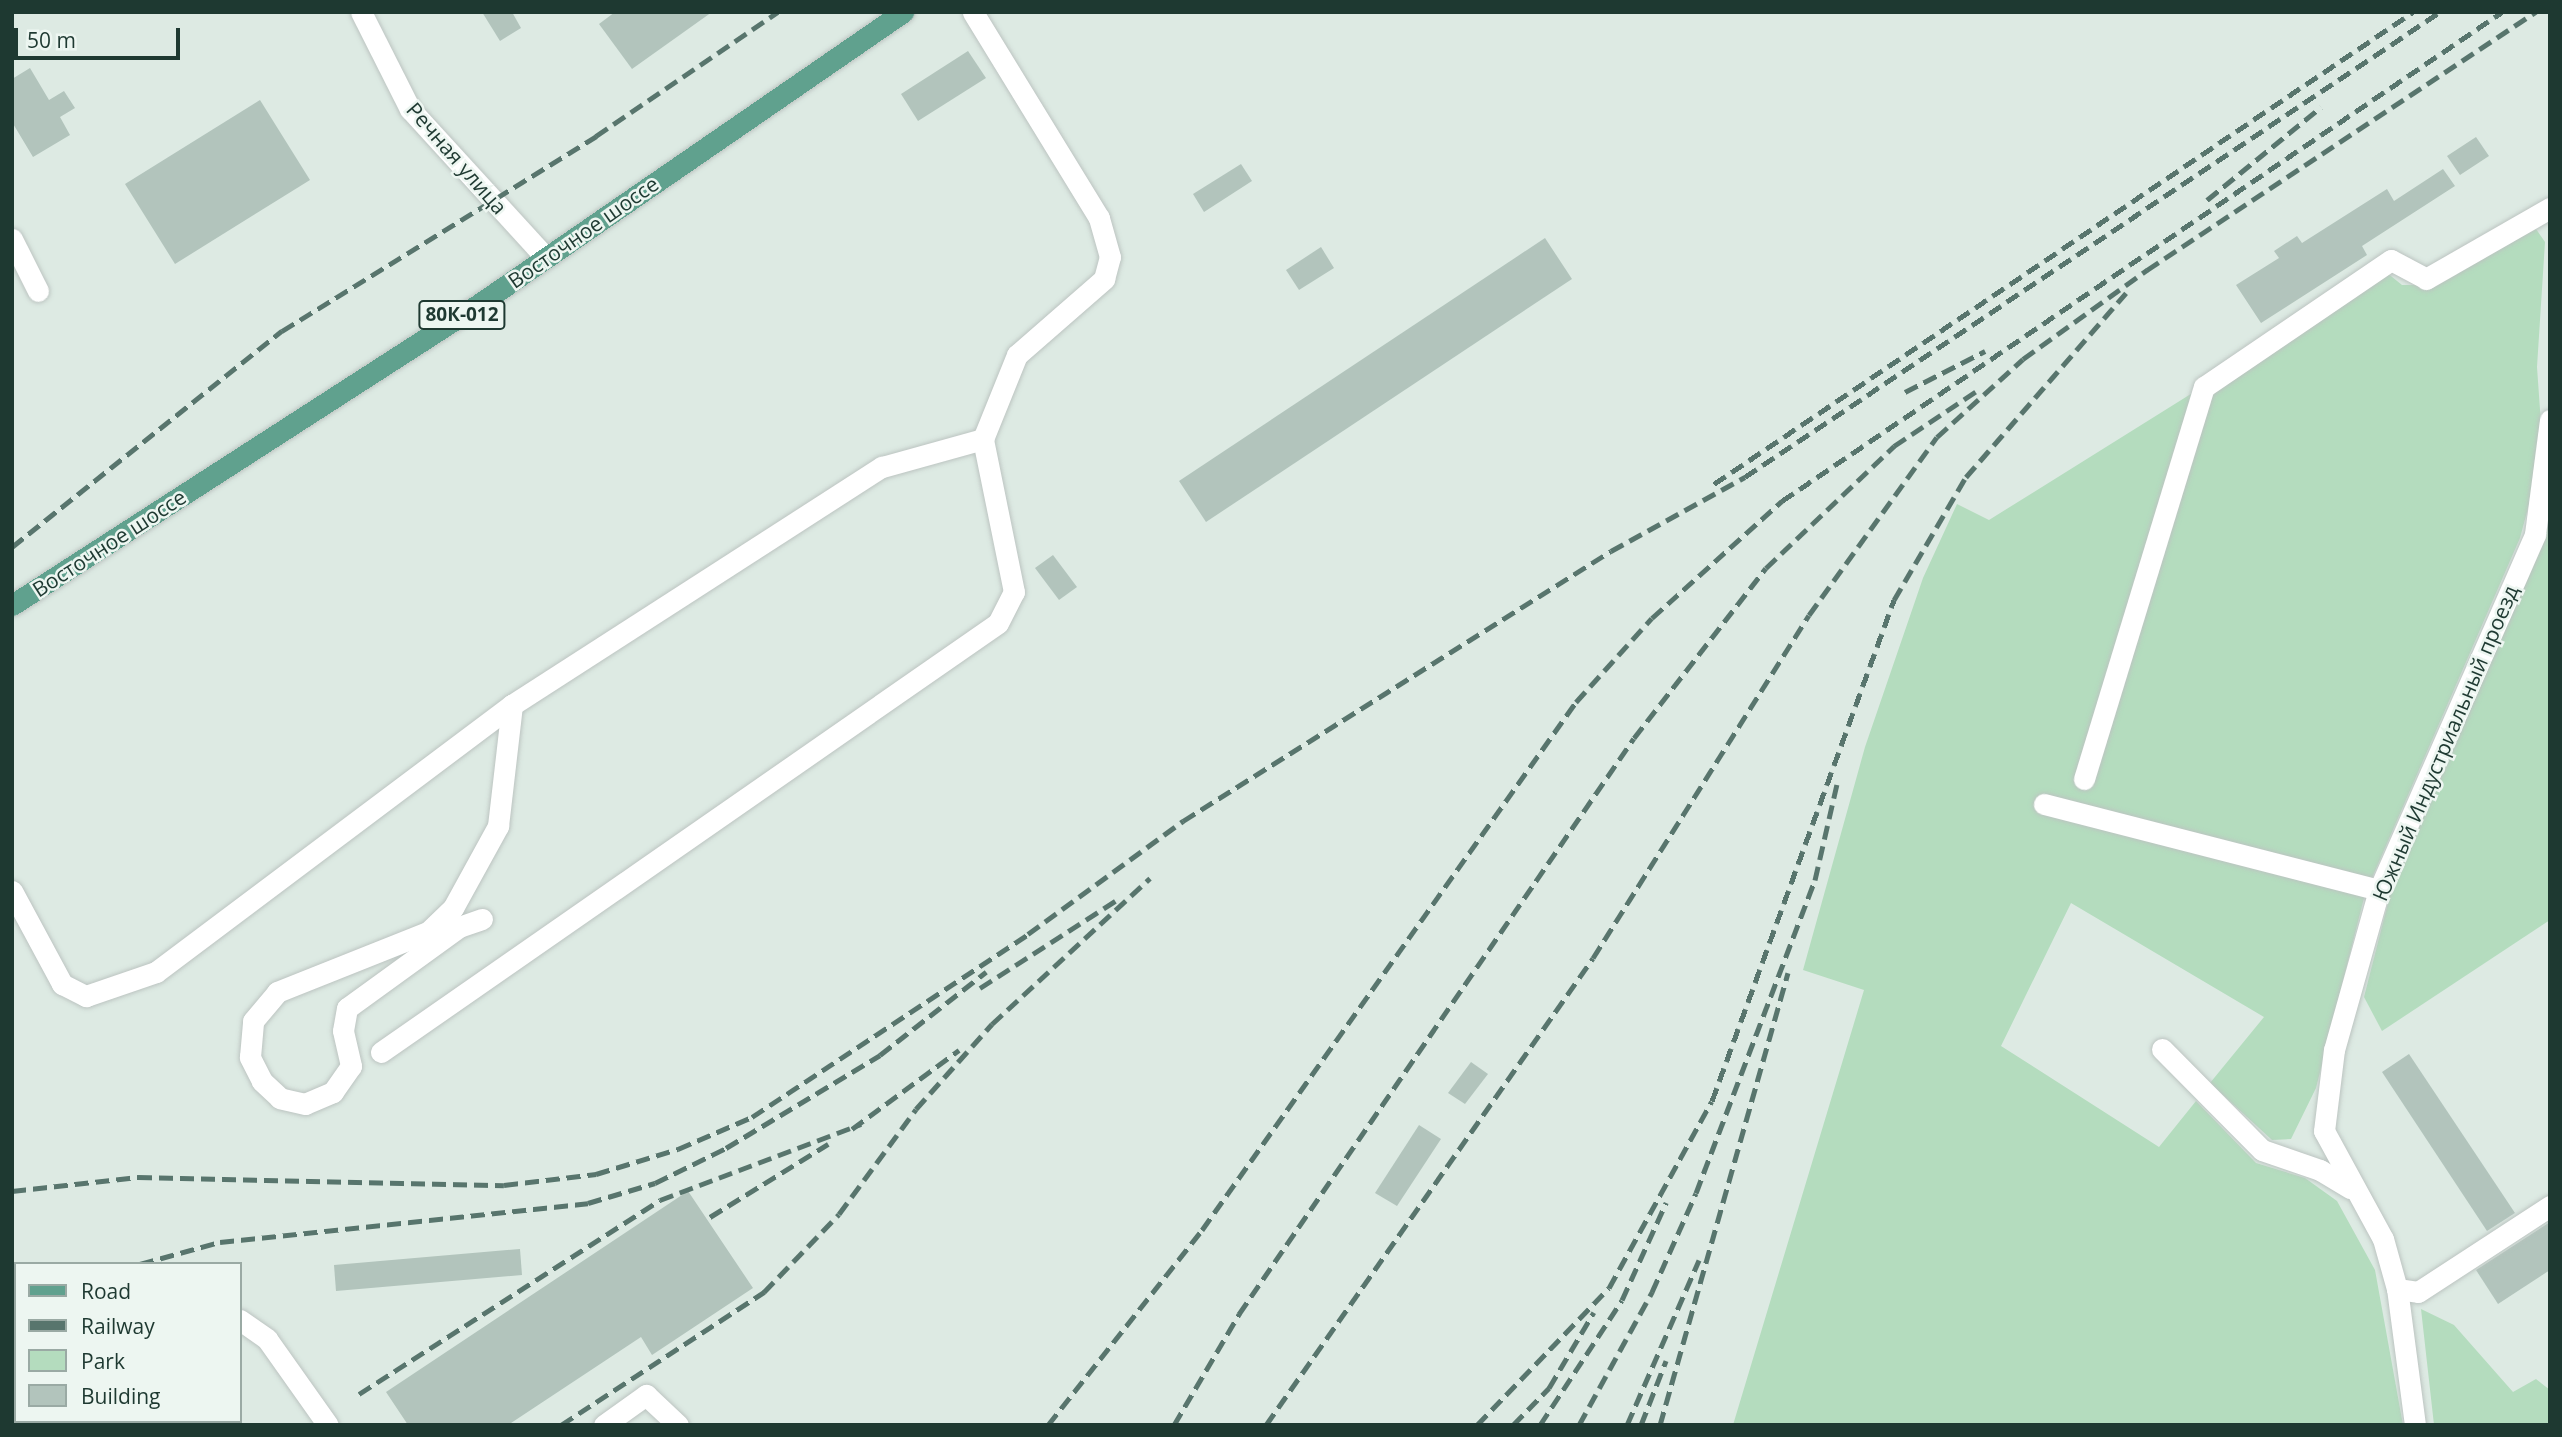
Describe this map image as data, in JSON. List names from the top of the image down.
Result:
{
  "streets": {
    "main road": ["Восточное шоссе", "80К-012"],
    "street": ["Речная улица", "Южный Индустриальный проезд"]
  },
  "crossings": [
    ["Речная улица", "Восточное шоссе"]
  ],
  "legend": [
    "Road",
    "Railway",
    "Park",
    "Building"
  ],
  "scale_bar": "50 m"
}
